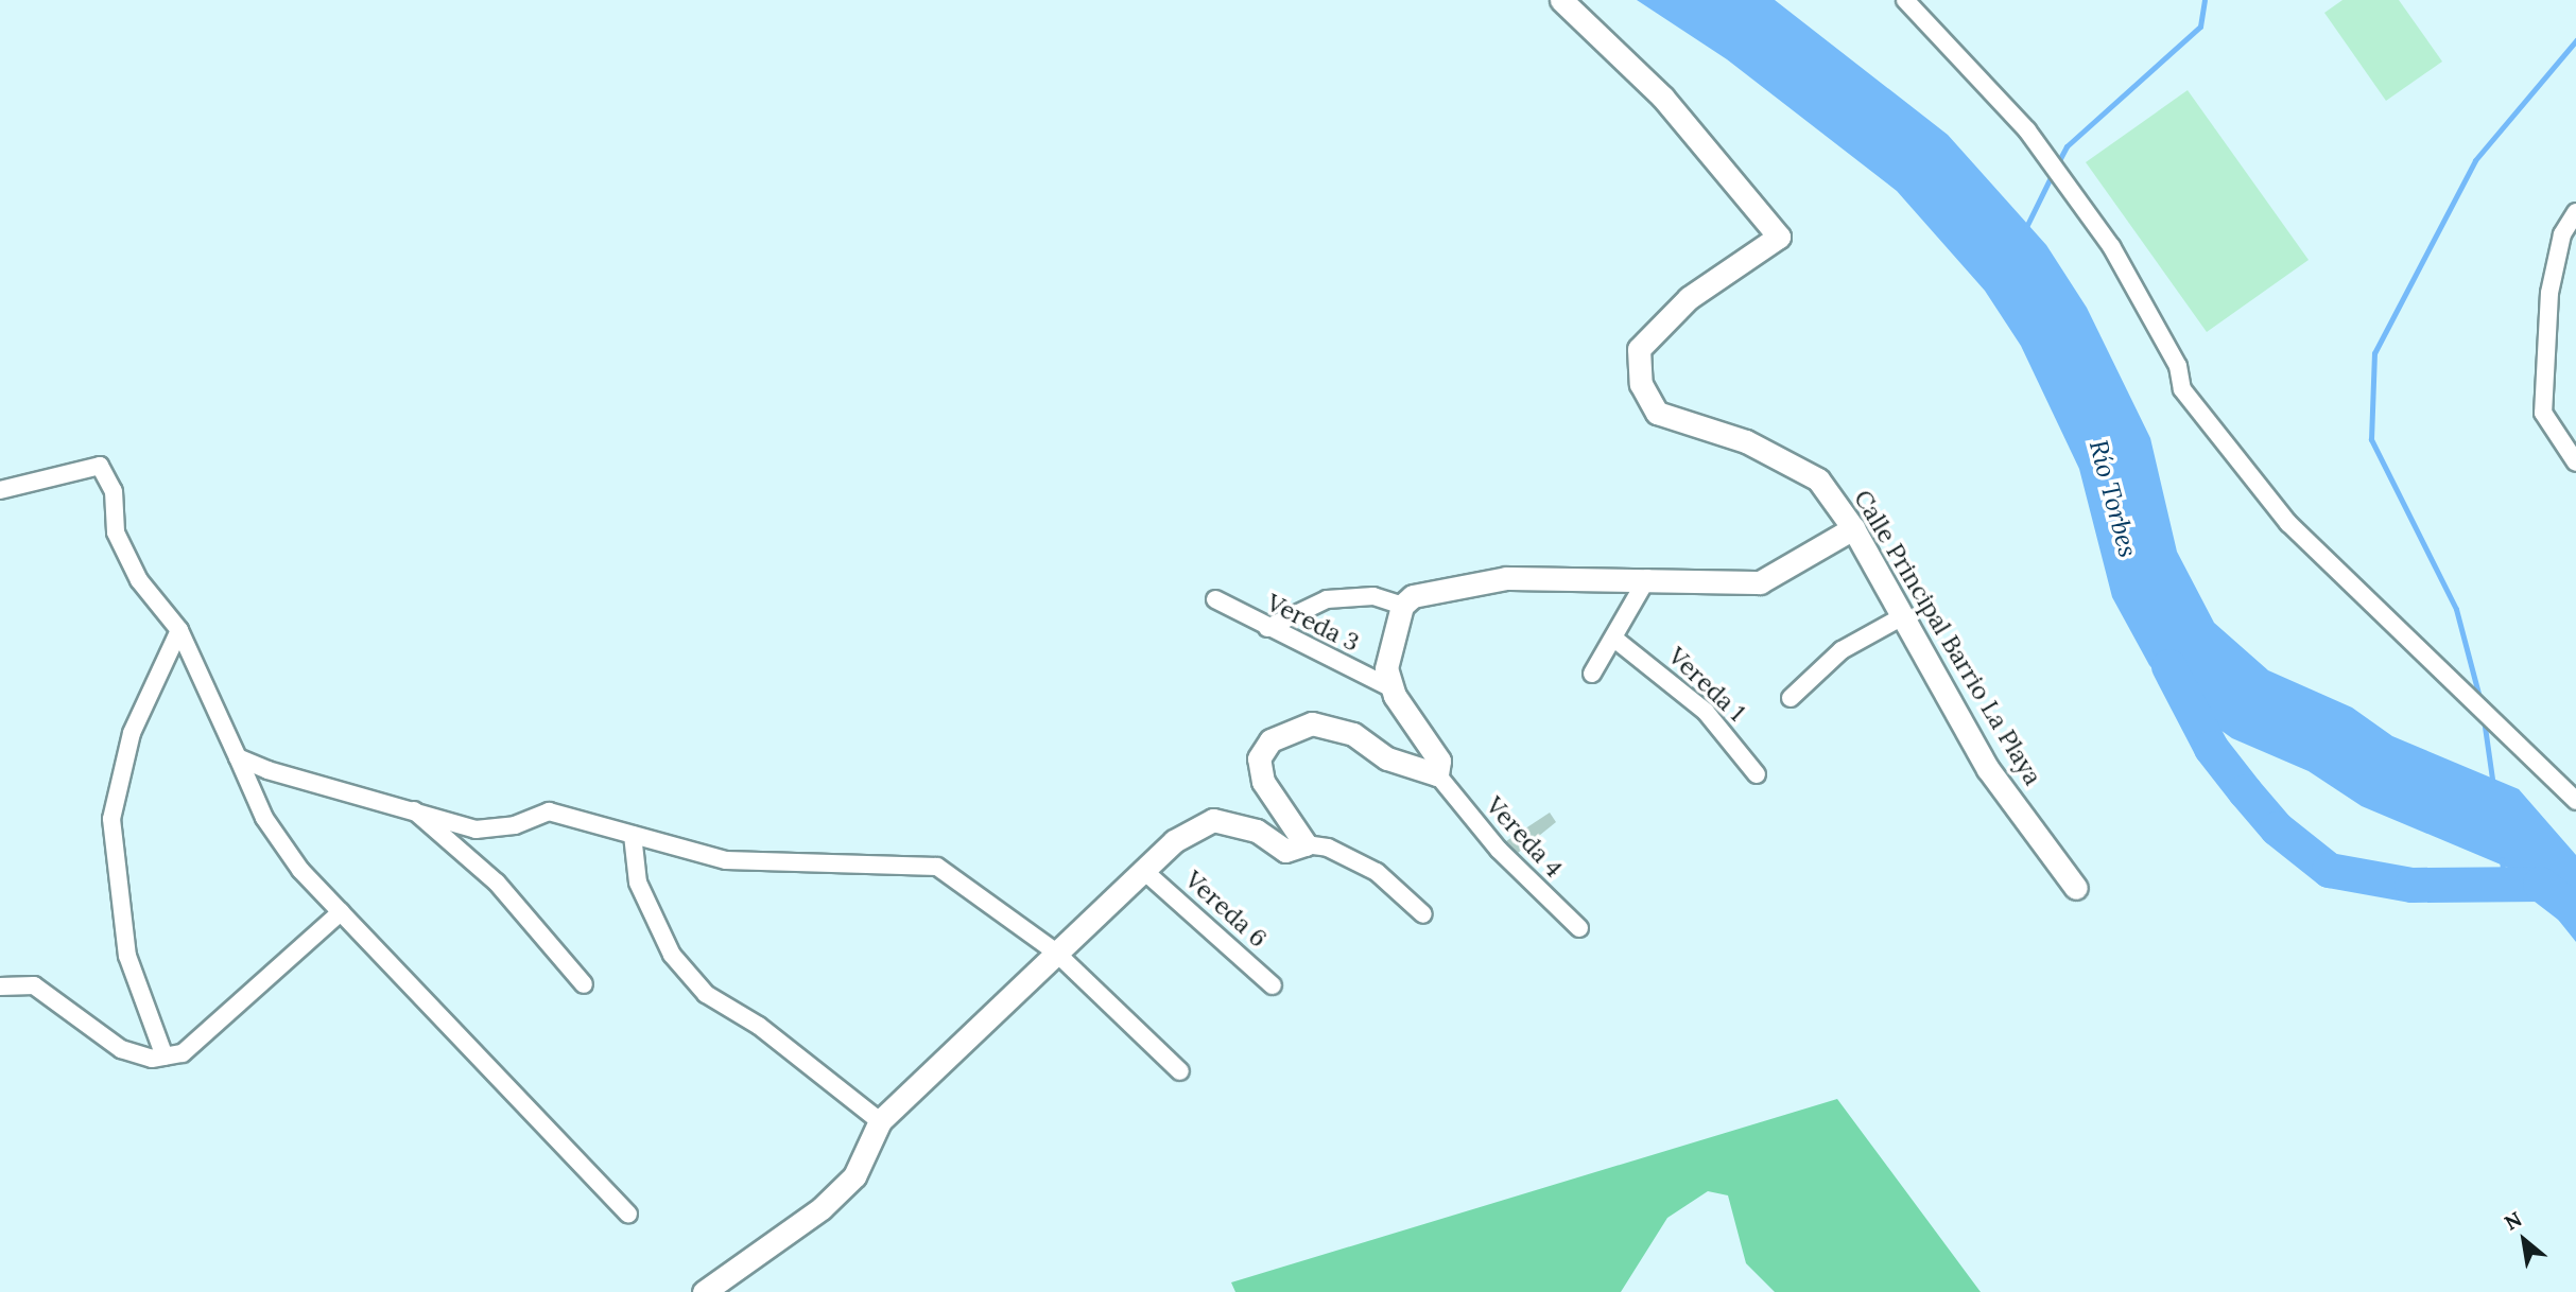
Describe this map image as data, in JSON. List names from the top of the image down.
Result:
{
  "streets": {
    "street": [
      "Vereda 3",
      "Calle Principal Barrio La Playa",
      "Vereda 1",
      "Vereda 4",
      "Vereda 6"
    ]
  },
  "water": ["Río Torbes"],
  "north": "top left"
}
